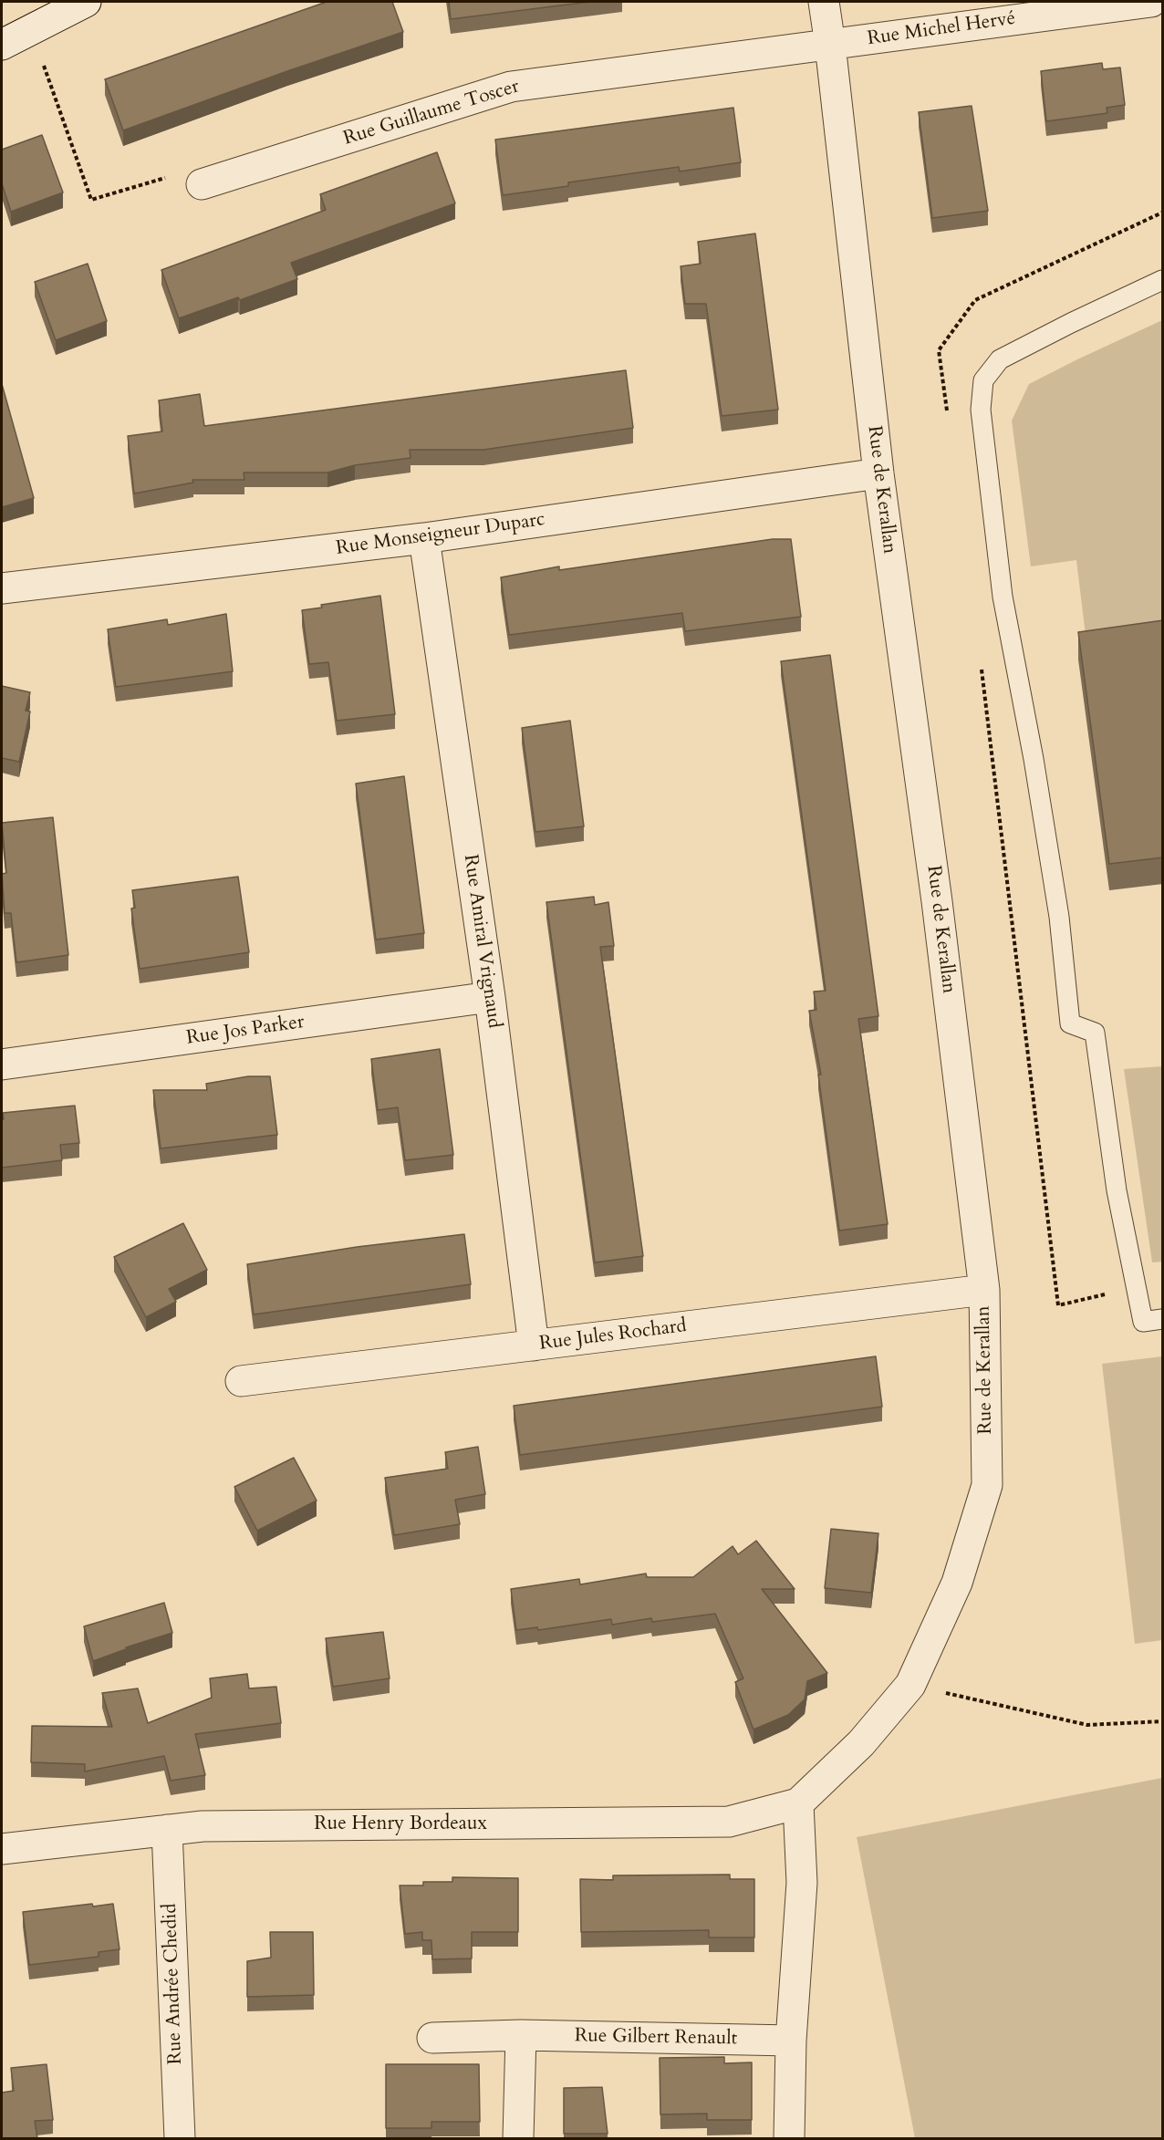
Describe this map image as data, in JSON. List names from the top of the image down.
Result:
{
  "streets": {
    "street": [
      "Rue Michel Hervé",
      "Rue Guillaume Toscer",
      "Rue de Kerallan",
      "Rue Monseigneur Duparc",
      "Rue Amiral Vrignaud",
      "Rue Jos Parker",
      "Rue Jules Rochard",
      "Rue Henry Bordeaux",
      "Rue Andrée Chedid",
      "Rue Gilbert Renault"
    ]
  },
  "crossings": [
    ["Rue Michel Hervé", "Rue Guillaume Toscer"],
    ["Rue Michel Hervé", "Rue de Kerallan"],
    ["Rue Guillaume Toscer", "Rue de Kerallan"],
    ["Rue de Kerallan", "Rue Monseigneur Duparc"],
    ["Rue de Kerallan", "Rue Jules Rochard"],
    ["Rue de Kerallan", "Rue Henry Bordeaux"],
    ["Rue Monseigneur Duparc", "Rue Amiral Vrignaud"],
    ["Rue Amiral Vrignaud", "Rue Jos Parker"],
    ["Rue Amiral Vrignaud", "Rue Jules Rochard"],
    ["Rue Henry Bordeaux", "Rue Andrée Chedid"]
  ]
}
